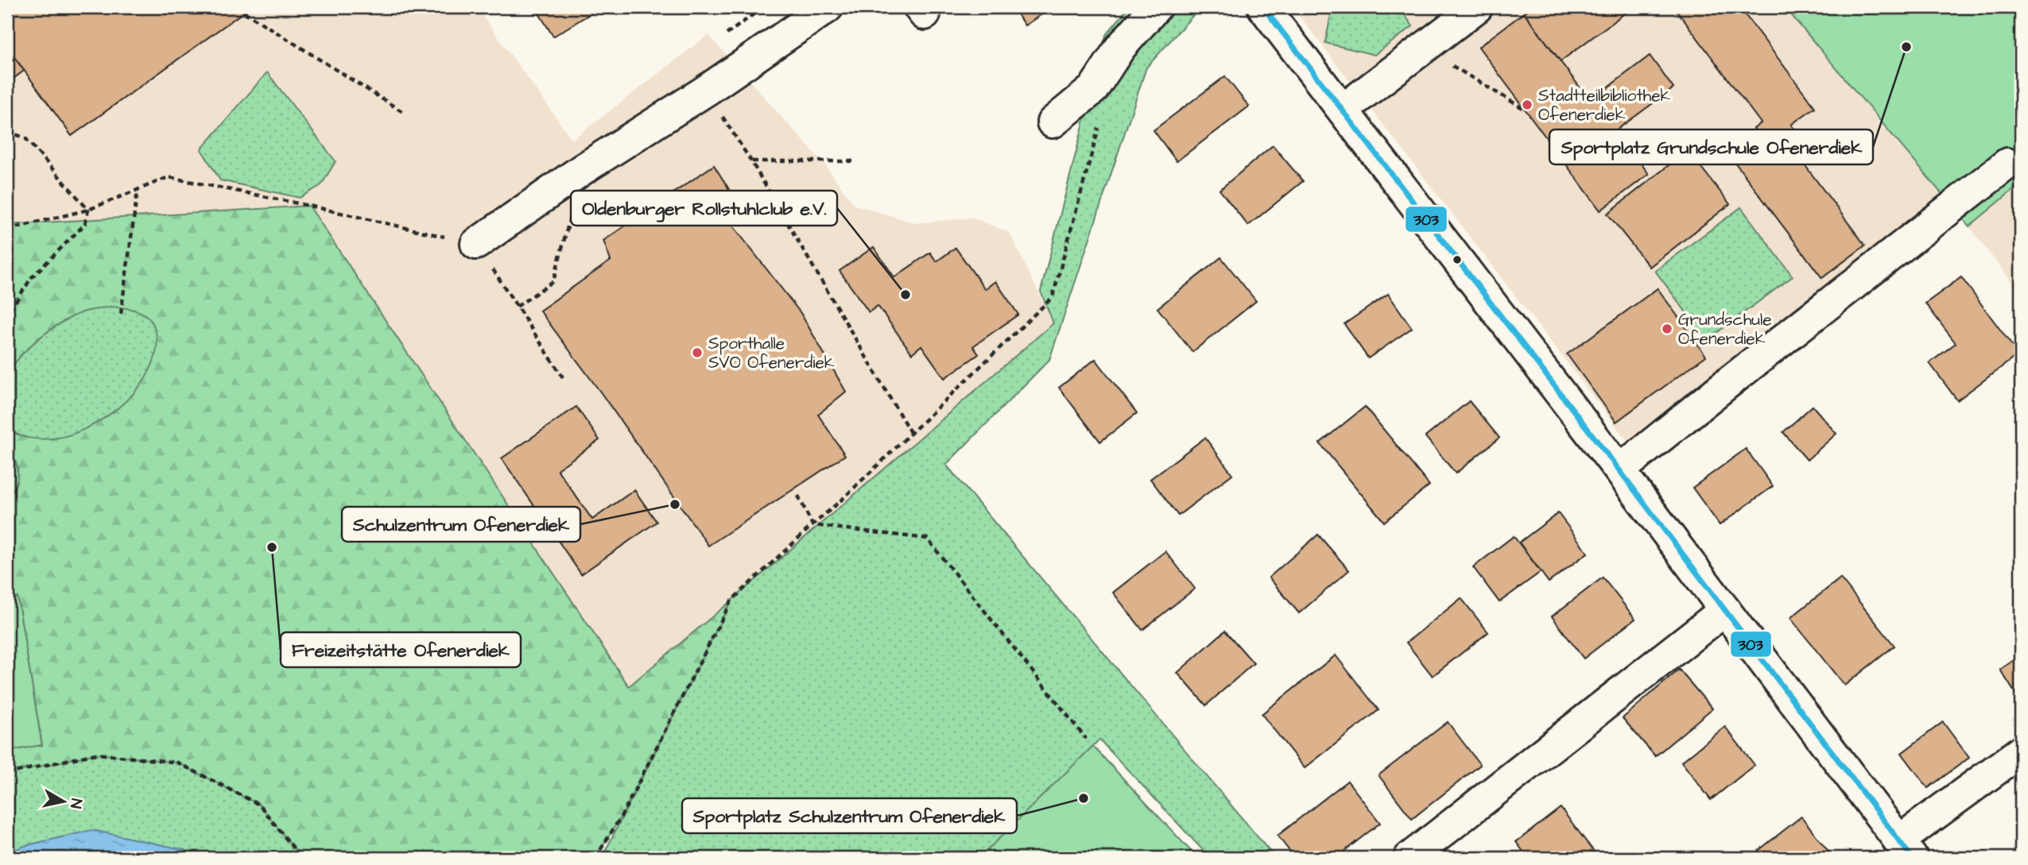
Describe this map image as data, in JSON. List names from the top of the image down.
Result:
{
  "places": [
    "Sportplatz Grundschule Ofenerdiek",
    "Stadtteilbibliothek Ofenerdiek",
    "Oldenburger Rollstuhlclub e.V.",
    "Grundschule Ofenerdiek",
    "Sporthalle SVO Ofenerdiek",
    "Schulzentrum Ofenerdiek",
    "Freizeitstätte Ofenerdiek",
    "Sportplatz Schulzentrum Ofenerdiek"
  ],
  "lines": ["transit line 303"],
  "north": "right"
}
